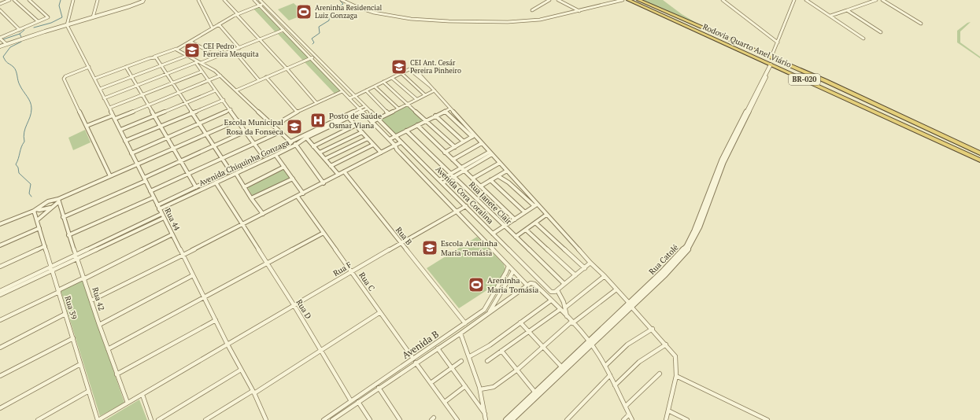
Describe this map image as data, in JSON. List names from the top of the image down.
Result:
{
  "streets": {
    "highway": ["Rodovia Quarto Anel Viário", "BR-020"],
    "street": [
      "Avenida Chiquinha Gonzaga",
      "Avenida Cora Coralina",
      "Rua Janete Clair",
      "Rua 44",
      "Rua B",
      "Rua Catolé",
      "Rua F",
      "Rua C",
      "Rua 42",
      "Rua 39",
      "Rua D",
      "Avenida B"
    ]
  },
  "crossings": [
    ["Rodovia Quarto Anel Viário", "Rua Catolé"],
    ["Avenida Chiquinha Gonzaga", "Avenida Cora Coralina"],
    ["Avenida Chiquinha Gonzaga", "Rua 44"],
    ["Avenida Chiquinha Gonzaga", "Rua D"],
    ["Avenida Cora Coralina", "Rua Catolé"],
    ["Avenida Cora Coralina", "Rua F"],
    ["Avenida Cora Coralina", "Avenida B"],
    ["Rua 44", "Rua F"],
    ["Rua B", "Rua F"],
    ["Rua B", "Avenida B"],
    ["Rua F", "Rua C"],
    ["Rua F", "Rua 42"],
    ["Rua F", "Rua 39"],
    ["Rua F", "Rua D"],
    ["Rua C", "Avenida B"],
    ["Rua D", "Avenida B"]
  ],
  "places": {
    "sports": ["Areninha Residencial Luiz Gonzaga", "Areninha Maria Tomásia"],
    "school or university": [
      "CEI Pedro Ferreira Mesquita",
      "CEI Ant. Cesár Pereira Pinheiro",
      "Escola Municipal Rosa da Fonseca",
      "Escola Areninha Maria Tomásia"
    ],
    "hospital": ["Posto de Saúde Osmar Viana"]
  }
}
